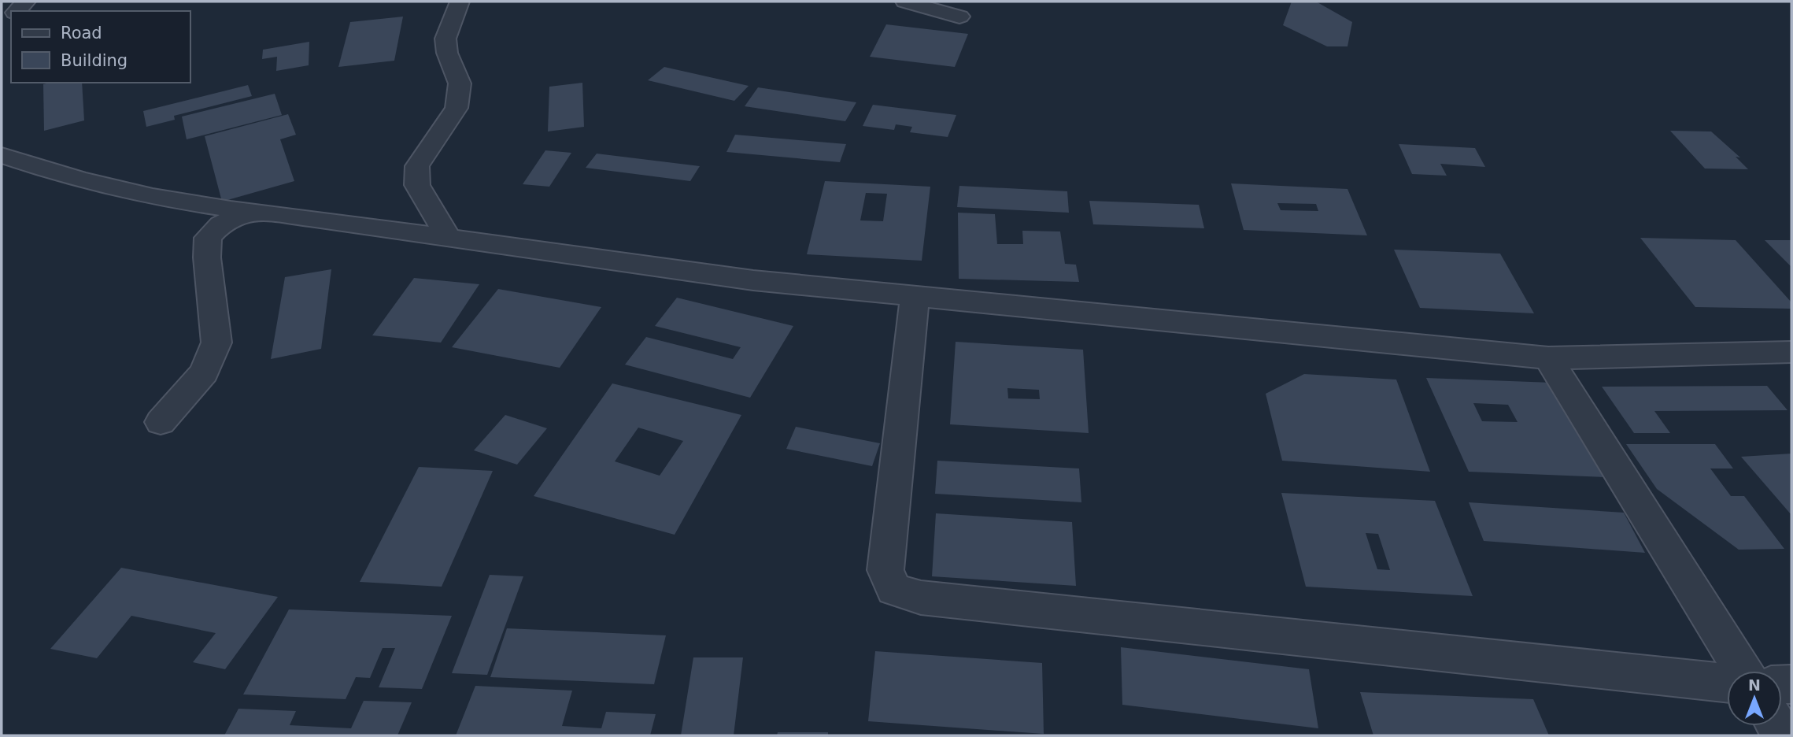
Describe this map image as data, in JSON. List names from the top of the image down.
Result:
{
  "legend": ["Road", "Building"],
  "north": "top"
}
